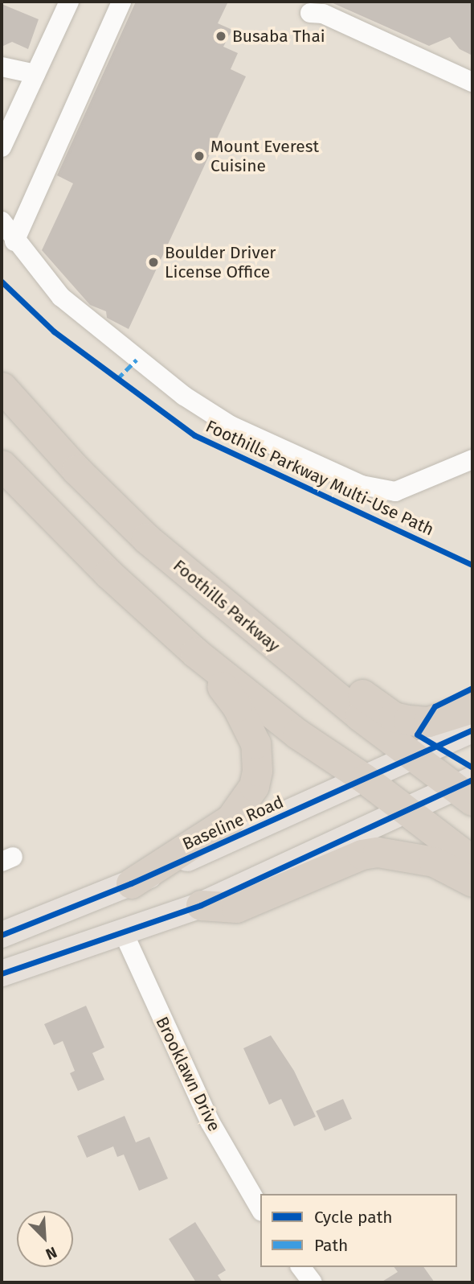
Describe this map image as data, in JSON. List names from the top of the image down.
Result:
{
  "streets": {
    "highway": ["Foothills Parkway"],
    "main road": ["Baseline Road"],
    "street": ["Brooklawn Drive"],
    "cycle path": ["Foothills Parkway Multi-Use Path"]
  },
  "crossings": [
    ["Foothills Parkway", "Baseline Road"]
  ],
  "places": ["Busaba Thai", "Mount Everest Cuisine", "Boulder Driver License Office"],
  "legend": ["Cycle path", "Path"],
  "north": "bottom right"
}
